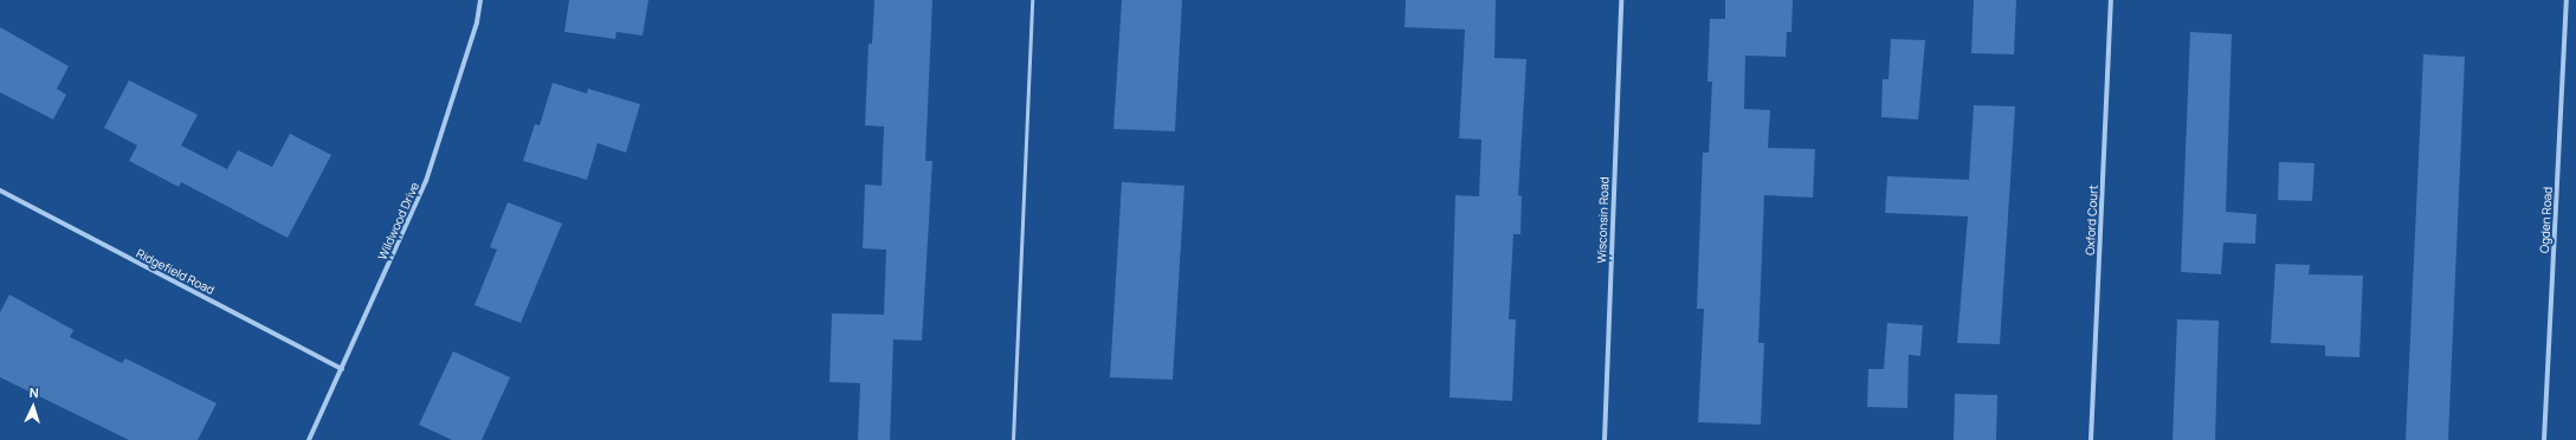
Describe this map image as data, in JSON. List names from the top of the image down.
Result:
{
  "streets": {
    "street": [
      "Wisconsin Road",
      "Oxford Court",
      "Ogden Road",
      "Wildwood Drive",
      "Ridgefield Road"
    ]
  },
  "crossings": [
    ["Wildwood Drive", "Ridgefield Road"]
  ],
  "north": "top"
}
